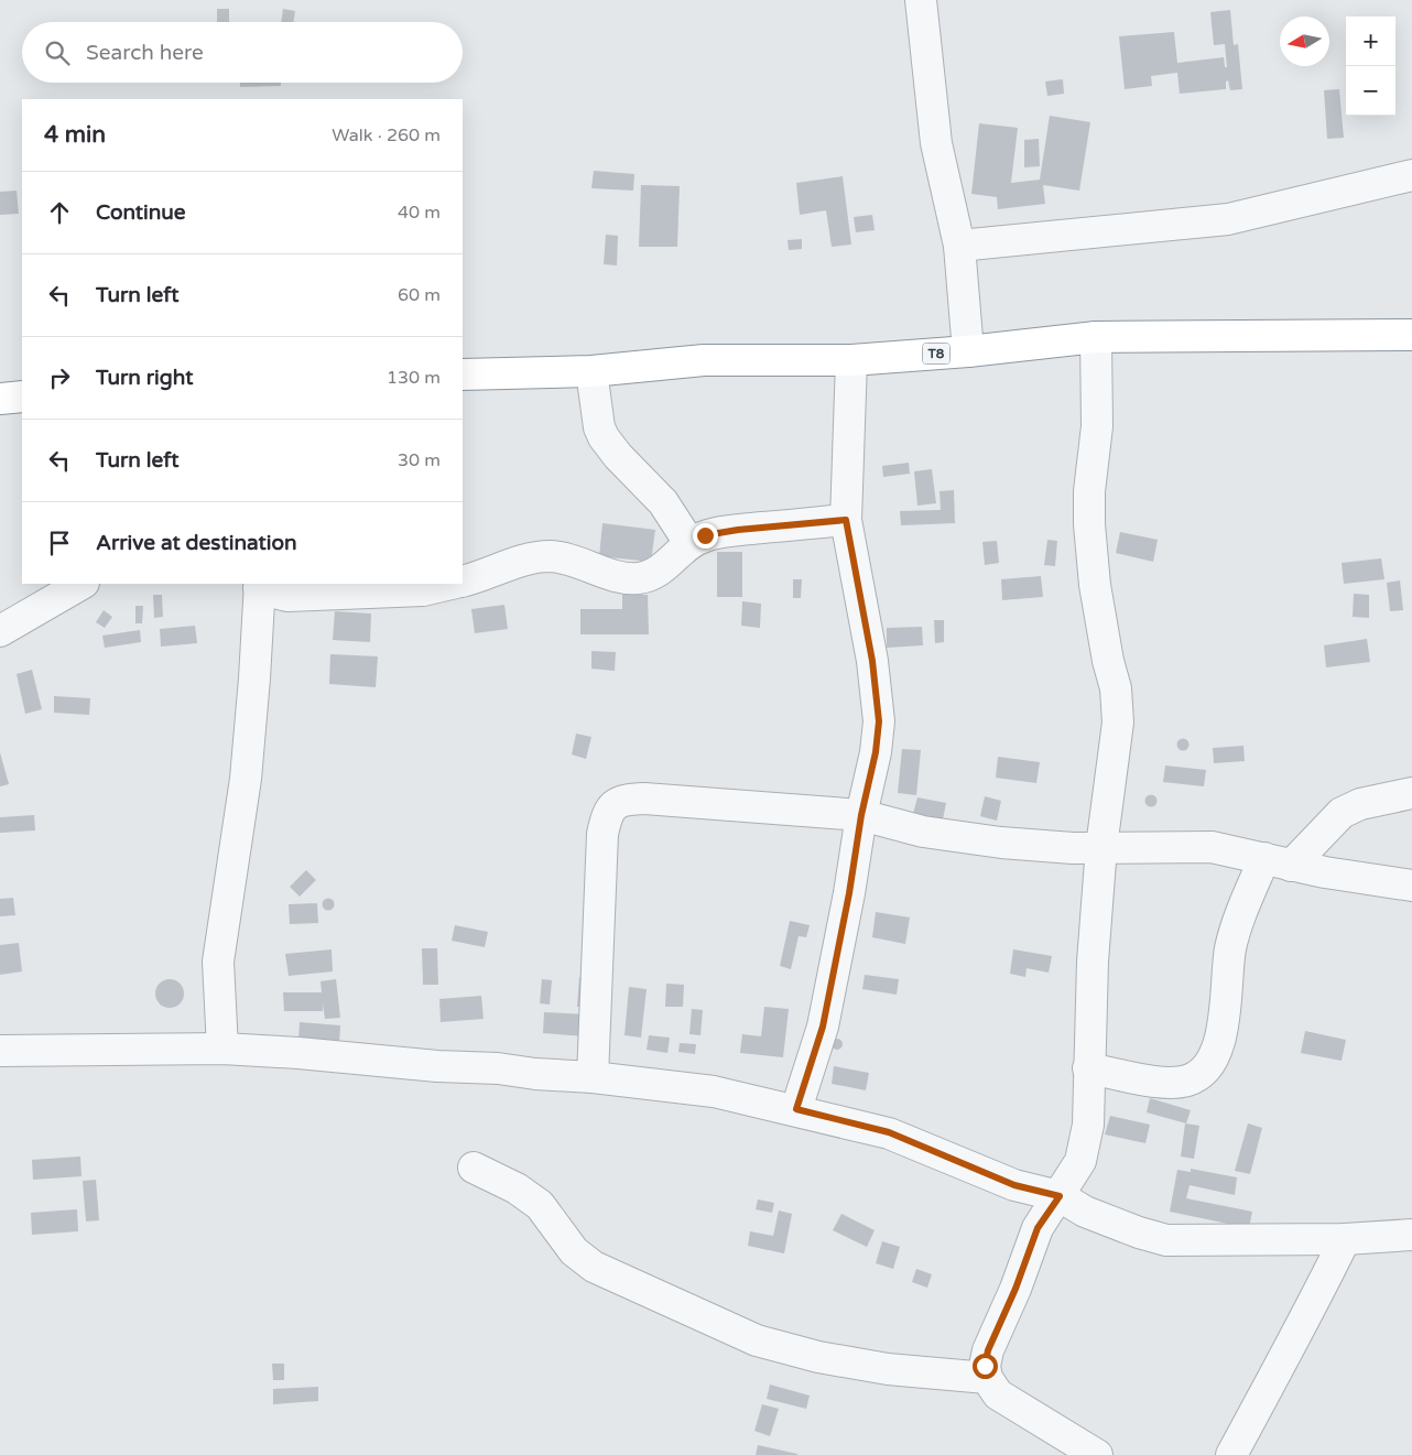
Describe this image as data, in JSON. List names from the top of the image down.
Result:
{
  "streets": {
    "highway": ["T8"]
  },
  "north": "left",
  "page": {
    "map_buttons": ["+", "−"],
    "search": "Search here",
    "heading": ["4 min", "Walk · 260 m"],
    "list": [
      ["Continue", "40 m"],
      ["Turn left", "60 m"],
      ["Turn right", "130 m"],
      ["Turn left", "30 m"],
      "Arrive at destination"
    ]
  }
}
